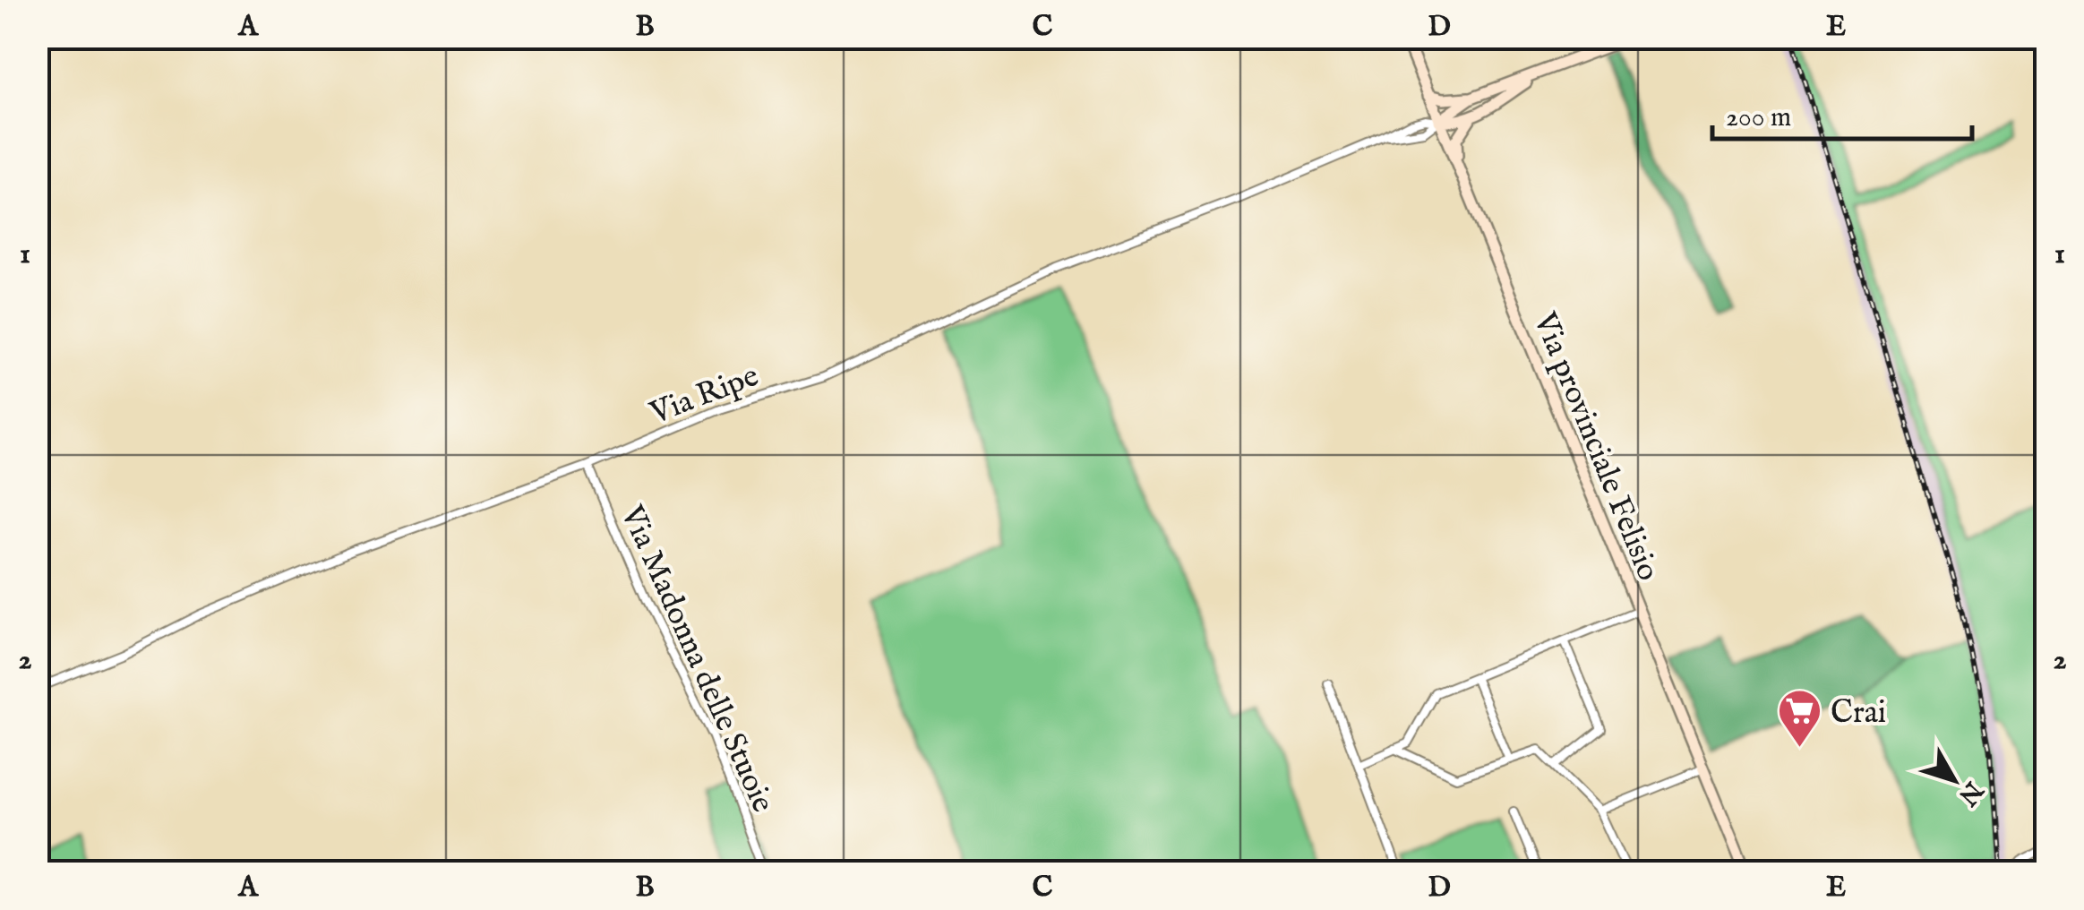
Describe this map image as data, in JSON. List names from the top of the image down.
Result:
{
  "streets": {
    "main road": ["Via provinciale Felisio"],
    "street": ["Via Ripe", "Via Madonna delle Stuoie"]
  },
  "crossings": [
    ["Via Ripe", "Via provinciale Felisio"],
    ["Via Ripe", "Via Madonna delle Stuoie"]
  ],
  "places": {
    "supermarket": ["Crai"]
  },
  "scale_bar": "200 m",
  "north": "bottom right",
  "grid": {
    "columns": [
      "A",
      "B",
      "C",
      "D",
      "E"
    ],
    "rows": ["1", "2"]
  }
}
